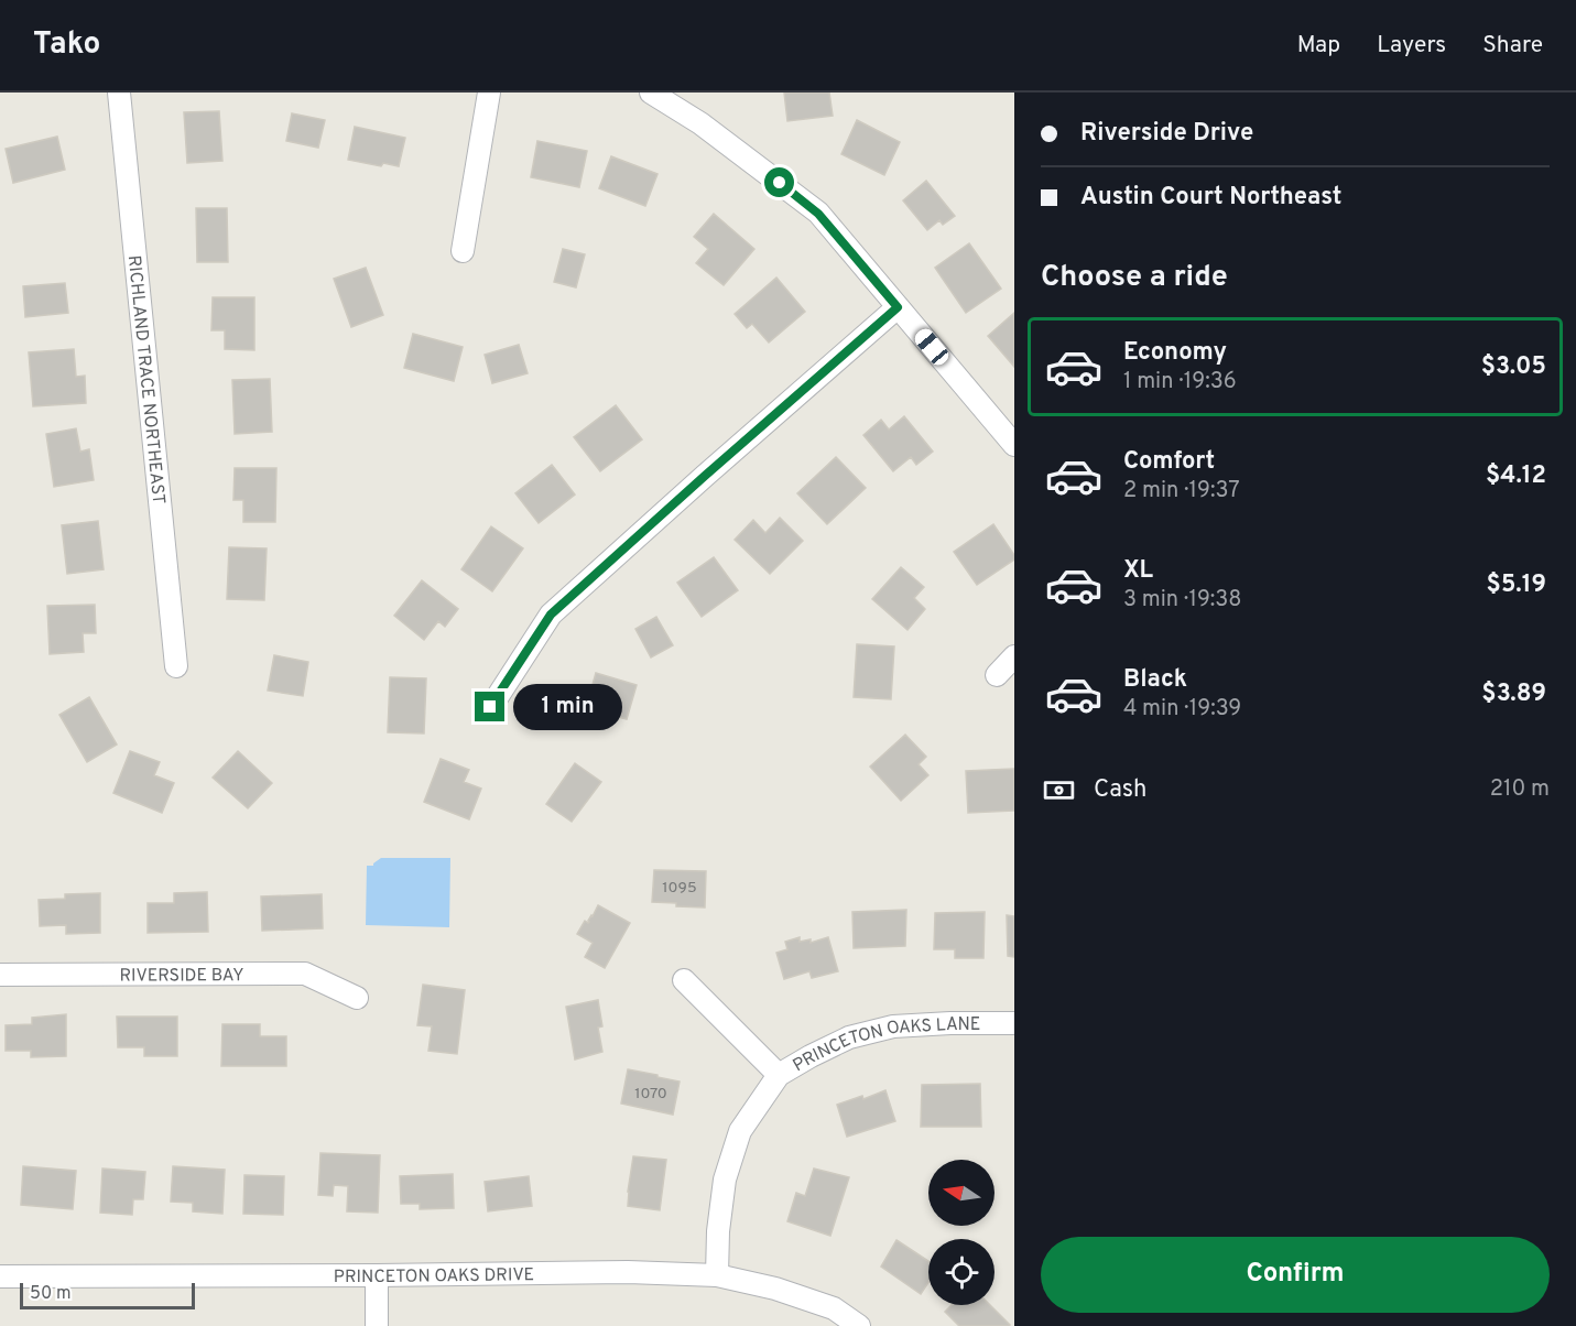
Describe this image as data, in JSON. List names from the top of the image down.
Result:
{
  "streets": {
    "street": [
      "RICHLAND TRACE NORTHEAST",
      "RIVERSIDE BAY",
      "PRINCETON OAKS LANE",
      "PRINCETON OAKS DRIVE"
    ]
  },
  "crossings": [
    ["PRINCETON OAKS LANE", "PRINCETON OAKS DRIVE"]
  ],
  "house_numbers": ["1095", "1070"],
  "scale_bar": "50 m",
  "north": "left",
  "page": {
    "header": "Tako",
    "nav": ["Map", "Layers", "Share"],
    "banner": ["Riverside Drive", "Austin Court Northeast"],
    "heading": "Choose a ride",
    "list": [
      {
        "name": "Economy",
        "note": "1 min · 19:36",
        "value": "$3.05"
      },
      {
        "name": "Comfort",
        "note": "2 min · 19:37",
        "value": "$4.12"
      },
      {
        "name": "XL",
        "note": "3 min · 19:38",
        "value": "$5.19"
      },
      {
        "name": "Black",
        "note": "4 min · 19:39",
        "value": "$3.89"
      }
    ],
    "bubble": "1 min",
    "pay": ["Cash", "210 m"],
    "buttons": "Confirm",
    "scale": "50 m"
  }
}
